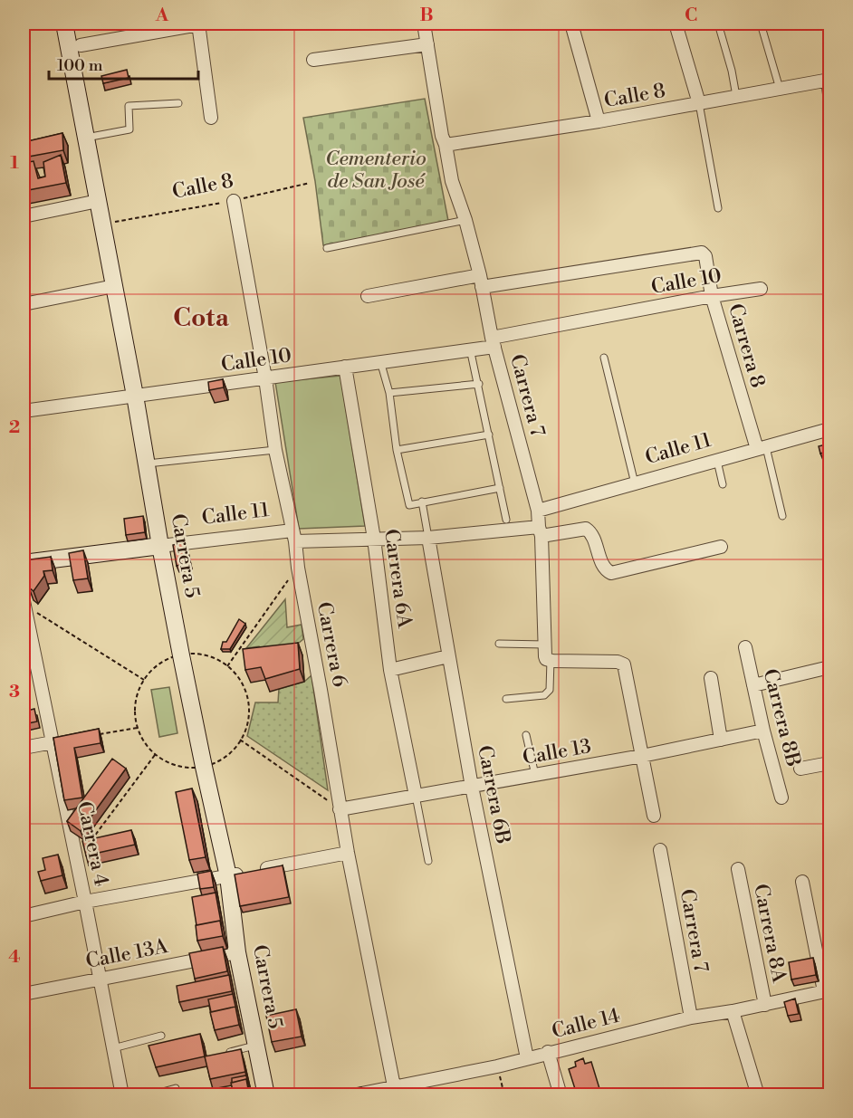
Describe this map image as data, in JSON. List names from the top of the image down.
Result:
{
  "streets": {
    "main road": ["Calle 11", "Carrera 5"],
    "street": [
      "Calle 8",
      "Calle 10",
      "Carrera 8",
      "Carrera 7",
      "Carrera 6A",
      "Carrera 6",
      "Carrera 8B",
      "Calle 13",
      "Carrera 6B",
      "Carrera 4",
      "Carrera 8A",
      "Calle 13A",
      "Calle 14"
    ]
  },
  "crossings": [
    ["Calle 8", "Carrera 7"],
    ["Calle 8", "Carrera 5"],
    ["Calle 8", "Carrera 6"],
    ["Calle 10", "Carrera 8"],
    ["Calle 10", "Carrera 7"],
    ["Calle 10", "Carrera 5"],
    ["Calle 10", "Carrera 6A"],
    ["Calle 10", "Carrera 6"],
    ["Carrera 8", "Carrera 7"],
    ["Carrera 8", "Calle 11"],
    ["Carrera 7", "Calle 11"],
    ["Carrera 7", "Calle 14"],
    ["Calle 11", "Carrera 5"],
    ["Calle 11", "Carrera 6A"],
    ["Calle 11", "Carrera 6"],
    ["Calle 11", "Carrera 6B"],
    ["Carrera 5", "Calle 13A"],
    ["Carrera 6A", "Calle 13"],
    ["Carrera 6", "Calle 13"],
    ["Carrera 6", "Calle 14"],
    ["Carrera 8B", "Calle 13"],
    ["Calle 13", "Carrera 6B"],
    ["Carrera 6B", "Calle 14"],
    ["Carrera 4", "Calle 13A"],
    ["Carrera 8A", "Calle 14"]
  ],
  "districts": ["Cota"],
  "parks": ["Cementerio de San José"],
  "scale_bar": "100 m",
  "grid": {
    "columns": ["A", "B", "C"],
    "rows": [
      "1",
      "2",
      "3",
      "4"
    ]
  }
}
